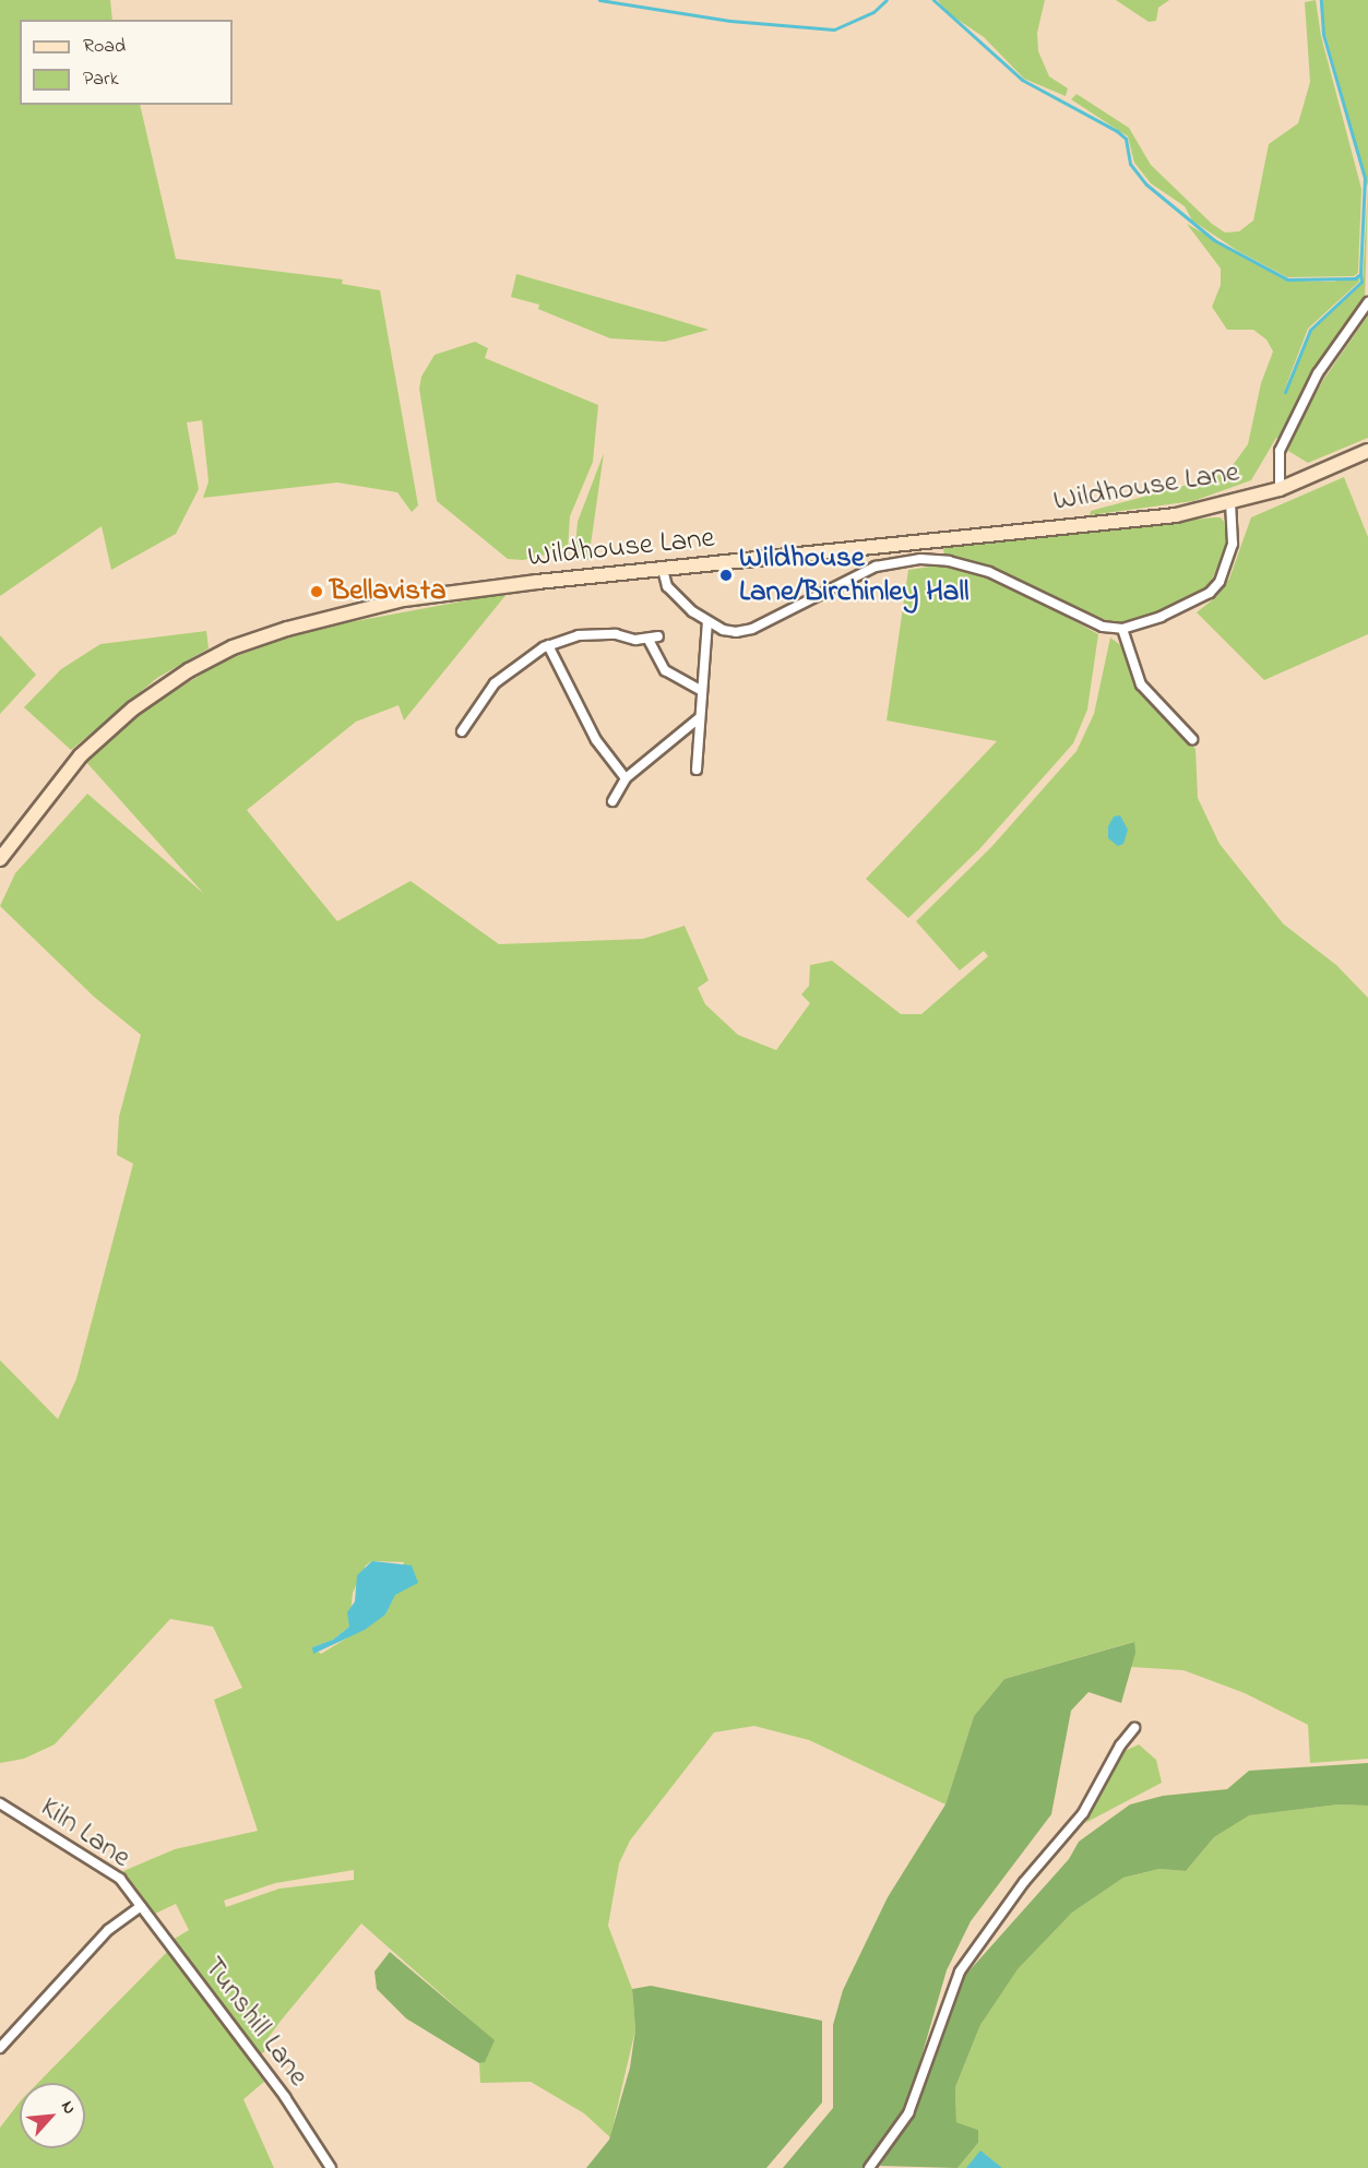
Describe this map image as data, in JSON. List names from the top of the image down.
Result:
{
  "streets": {
    "main road": ["Wildhouse Lane"],
    "street": ["Kiln Lane", "Tunshill Lane"]
  },
  "crossings": [
    ["Kiln Lane", "Tunshill Lane"]
  ],
  "places": ["Wildhouse Lane/Birchinley Hall", "Bellavista"],
  "legend": ["Road", "Park"],
  "north": "top right"
}
